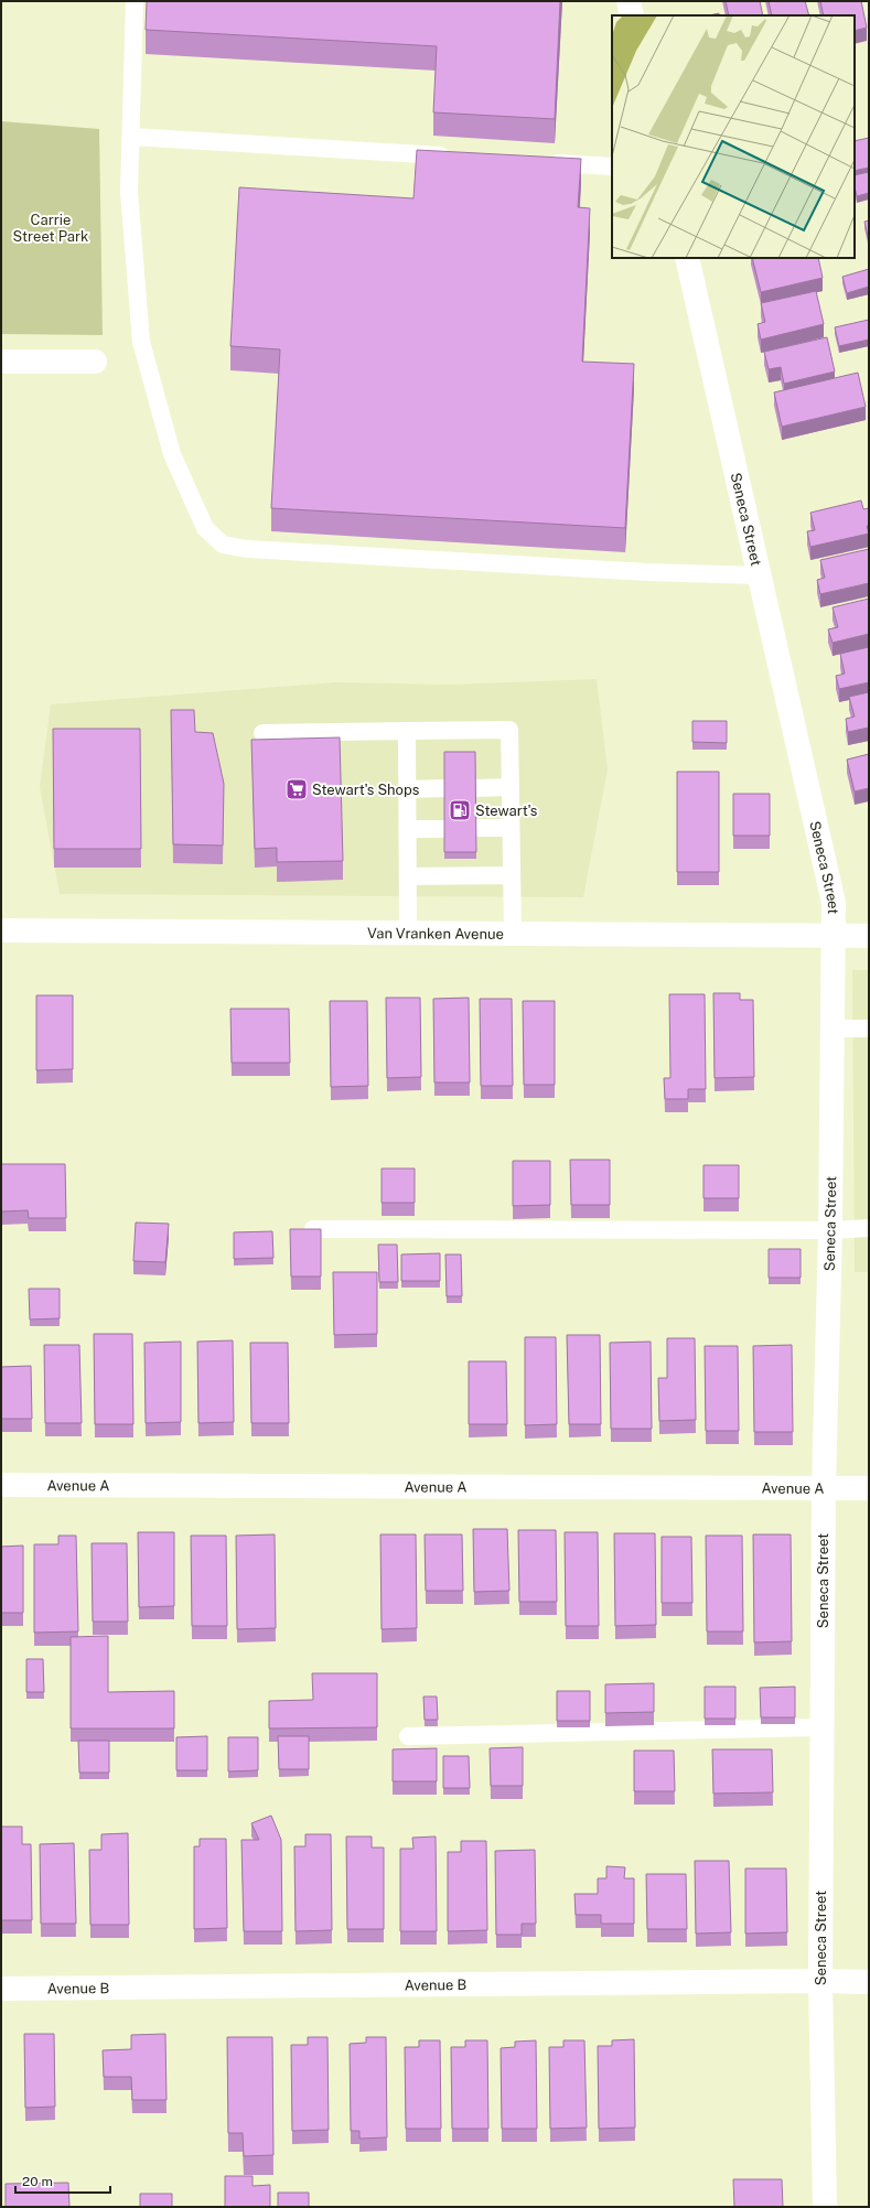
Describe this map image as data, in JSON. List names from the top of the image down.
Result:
{
  "streets": {
    "street": [
      "Seneca Street",
      "Van Vranken Avenue",
      "Avenue A",
      "Avenue B"
    ]
  },
  "crossings": [
    ["Seneca Street", "Van Vranken Avenue"],
    ["Seneca Street", "Avenue A"],
    ["Seneca Street", "Avenue B"]
  ],
  "parks": ["Carrie Street Park"],
  "places": {
    "supermarket": ["Stewart's Shops"],
    "fuel station": ["Stewart's"]
  },
  "scale_bar": "20 m"
}
